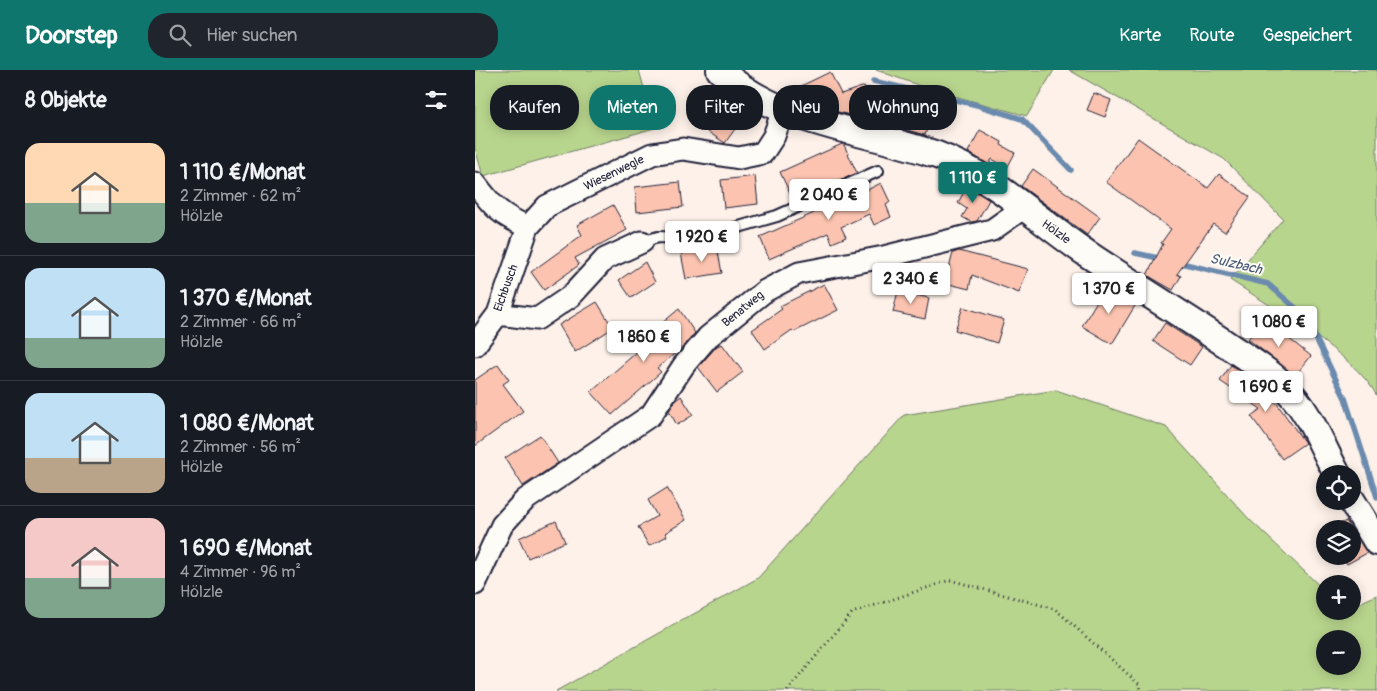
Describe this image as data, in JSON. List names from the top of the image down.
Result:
{
  "streets": {
    "street": [
      "Wiesenwegle",
      "Hölzle",
      "Eichbusch",
      "Benatweg"
    ]
  },
  "crossings": [
    ["Wiesenwegle", "Eichbusch"],
    ["Hölzle", "Benatweg"]
  ],
  "water": ["Sulzbach"],
  "page": {
    "header": "Doorstep",
    "search": "Hier suchen",
    "nav": ["Karte", "Route", "Gespeichert"],
    "heading": "8 Objekte",
    "chip": [
      "Kaufen",
      "Mieten",
      "Filter",
      "Neu",
      "Wohnung"
    ],
    "list": [
      {
        "name": "1 110 €/Monat",
        "note": "2 Zimmer · 62 m² · Hölzle"
      },
      {
        "name": "1 370 €/Monat",
        "note": "2 Zimmer · 66 m² · Hölzle"
      },
      {
        "name": "1 080 €/Monat",
        "note": "2 Zimmer · 56 m² · Hölzle"
      },
      {
        "name": "1 690 €/Monat",
        "note": "4 Zimmer · 96 m² · Hölzle"
      }
    ],
    "price": [
      "1 110 €",
      "2 040 €",
      "1 920 €",
      "2 340 €",
      "1 370 €",
      "1 080 €",
      "1 860 €",
      "1 690 €"
    ],
    "map_buttons": ["+", "−"]
  }
}
